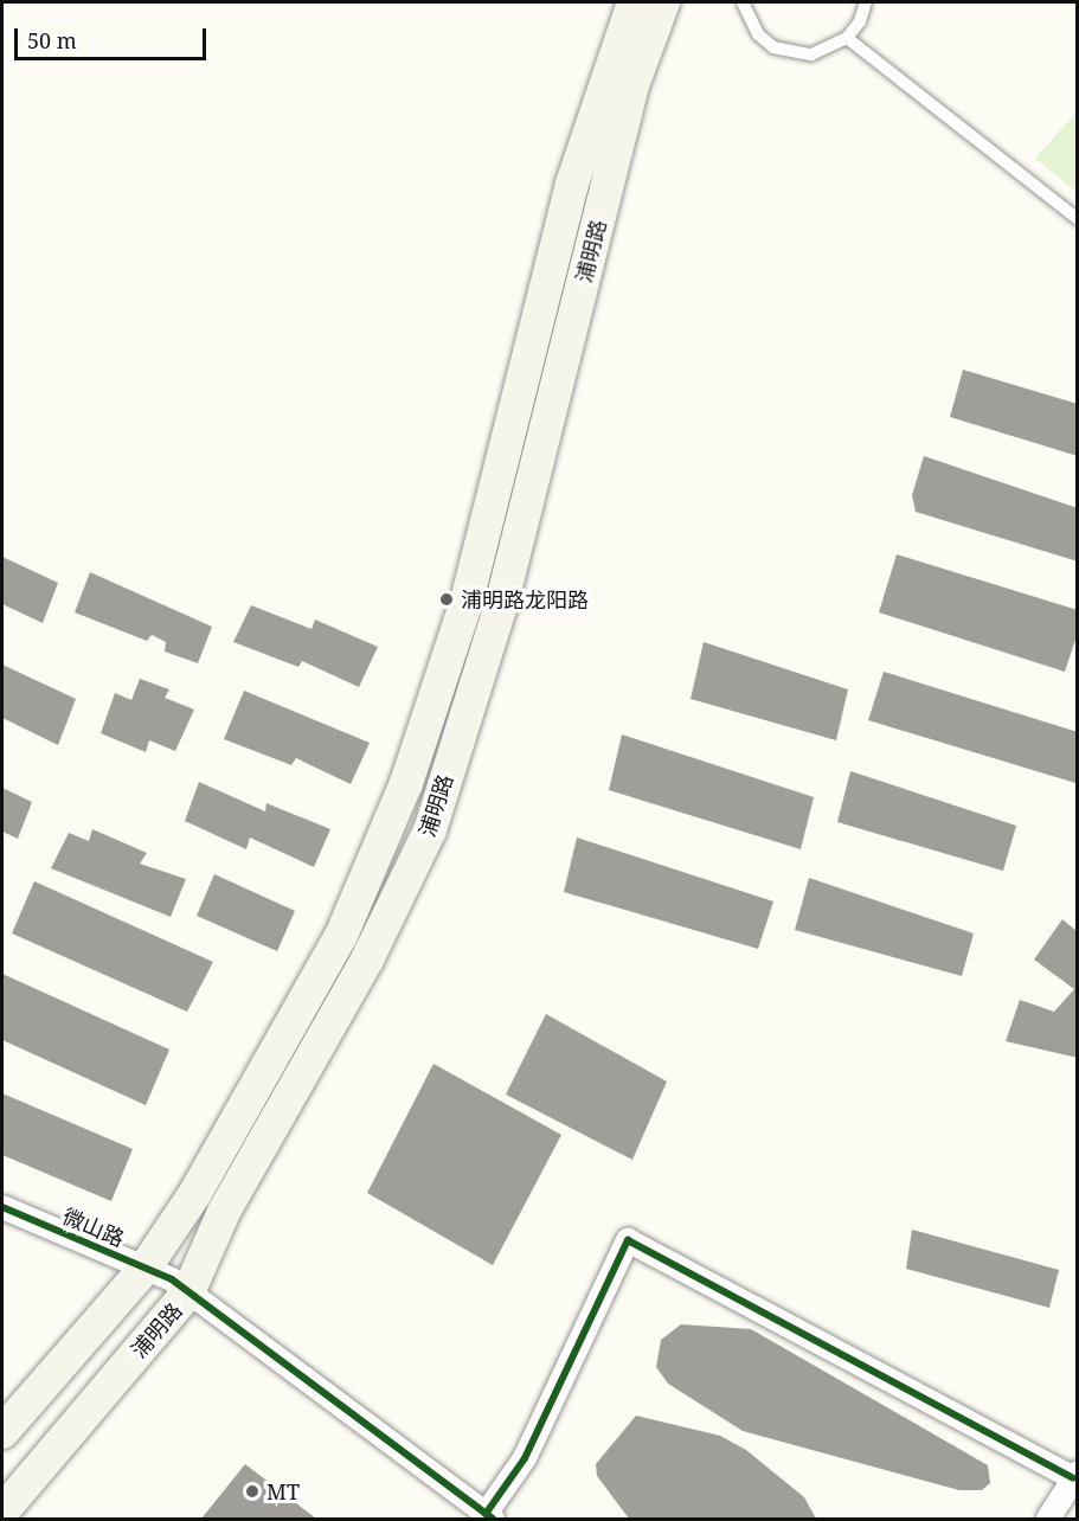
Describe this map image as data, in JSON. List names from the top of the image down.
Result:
{
  "streets": {
    "main road": ["浦明路"],
    "street": ["微山路"]
  },
  "crossings": [
    ["浦明路", "微山路"]
  ],
  "places": ["浦明路龙阳路", "MT"],
  "scale_bar": "50 m"
}
